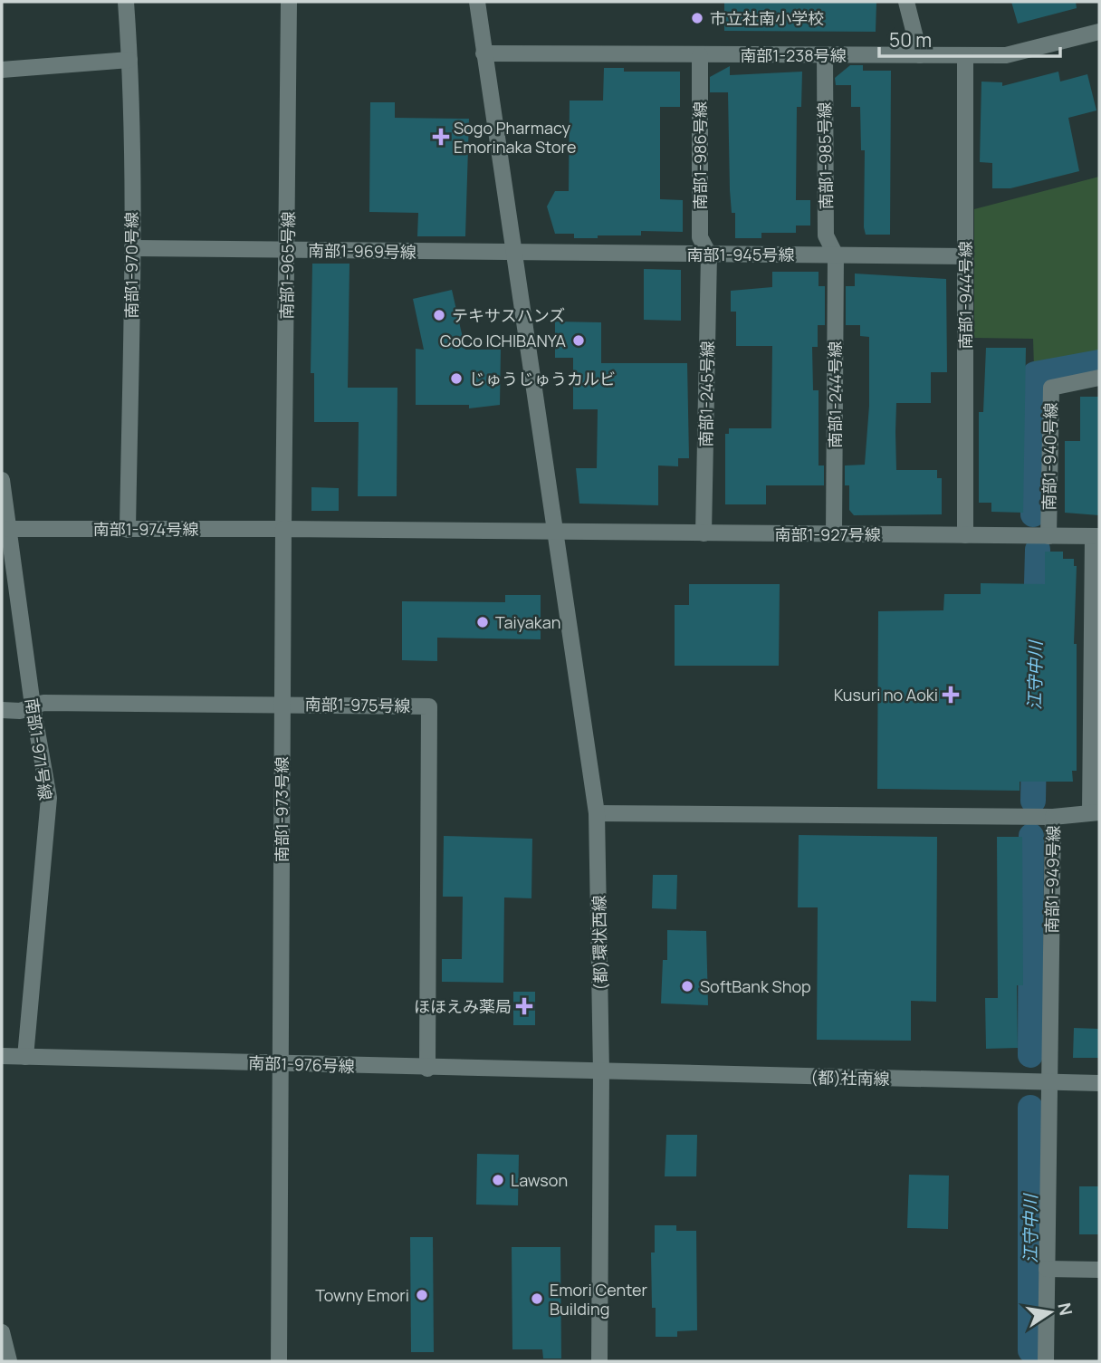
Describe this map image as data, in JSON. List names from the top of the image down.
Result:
{
  "streets": {
    "street": [
      "南部1-238号線",
      "南部1-986号線",
      "南部1-985号線",
      "南部1-969号線",
      "南部1-945号線",
      "南部1-970号線",
      "南部1-965号線",
      "南部1-944号線",
      "南部1-245号線",
      "南部1-244号線",
      "南部1-940号線",
      "南部1-974号線",
      "南部1-927号線",
      "南部1-975号線",
      "南部1-971号線",
      "南部1-973号線",
      "南部1-949号線",
      "(都)環状西線",
      "南部1-976号線",
      "(都)社南線"
    ]
  },
  "crossings": [
    ["南部1-238号線", "南部1-986号線"],
    ["南部1-238号線", "南部1-985号線"],
    ["南部1-238号線", "南部1-944号線"],
    ["南部1-238号線", "(都)環状西線"],
    ["南部1-986号線", "南部1-945号線"],
    ["南部1-986号線", "南部1-245号線"],
    ["南部1-985号線", "南部1-945号線"],
    ["南部1-985号線", "南部1-244号線"],
    ["南部1-969号線", "南部1-945号線"],
    ["南部1-969号線", "南部1-970号線"],
    ["南部1-969号線", "南部1-965号線"],
    ["南部1-969号線", "(都)環状西線"],
    ["南部1-945号線", "南部1-944号線"],
    ["南部1-945号線", "南部1-245号線"],
    ["南部1-945号線", "南部1-244号線"],
    ["南部1-945号線", "(都)環状西線"],
    ["南部1-970号線", "南部1-974号線"],
    ["南部1-965号線", "南部1-974号線"],
    ["南部1-965号線", "南部1-973号線"],
    ["南部1-944号線", "南部1-927号線"],
    ["南部1-245号線", "南部1-927号線"],
    ["南部1-244号線", "南部1-927号線"],
    ["南部1-940号線", "南部1-927号線"],
    ["南部1-974号線", "南部1-971号線"],
    ["南部1-974号線", "南部1-973号線"],
    ["南部1-927号線", "(都)環状西線"],
    ["南部1-975号線", "南部1-971号線"],
    ["南部1-975号線", "南部1-973号線"],
    ["南部1-975号線", "南部1-976号線"],
    ["南部1-971号線", "南部1-976号線"],
    ["南部1-973号線", "南部1-976号線"],
    ["南部1-949号線", "(都)環状西線"],
    ["南部1-949号線", "(都)社南線"],
    ["(都)環状西線", "南部1-976号線"],
    ["(都)環状西線", "(都)社南線"],
    ["南部1-976号線", "(都)社南線"]
  ],
  "water": ["江守中川"],
  "places": {
    "other": [
      "市立社南小学校",
      "テキサスハンズ",
      "CoCo ICHIBANYA",
      "じゅうじゅうカルビ",
      "Taiyakan",
      "SoftBank Shop",
      "Lawson",
      "Towny Emori",
      "Emori Center Building"
    ],
    "health": ["Sogo Pharmacy Emorinaka Store", "Kusuri no Aoki", "ほほえみ薬局"]
  },
  "scale_bar": "50 m",
  "north": "right"
}
